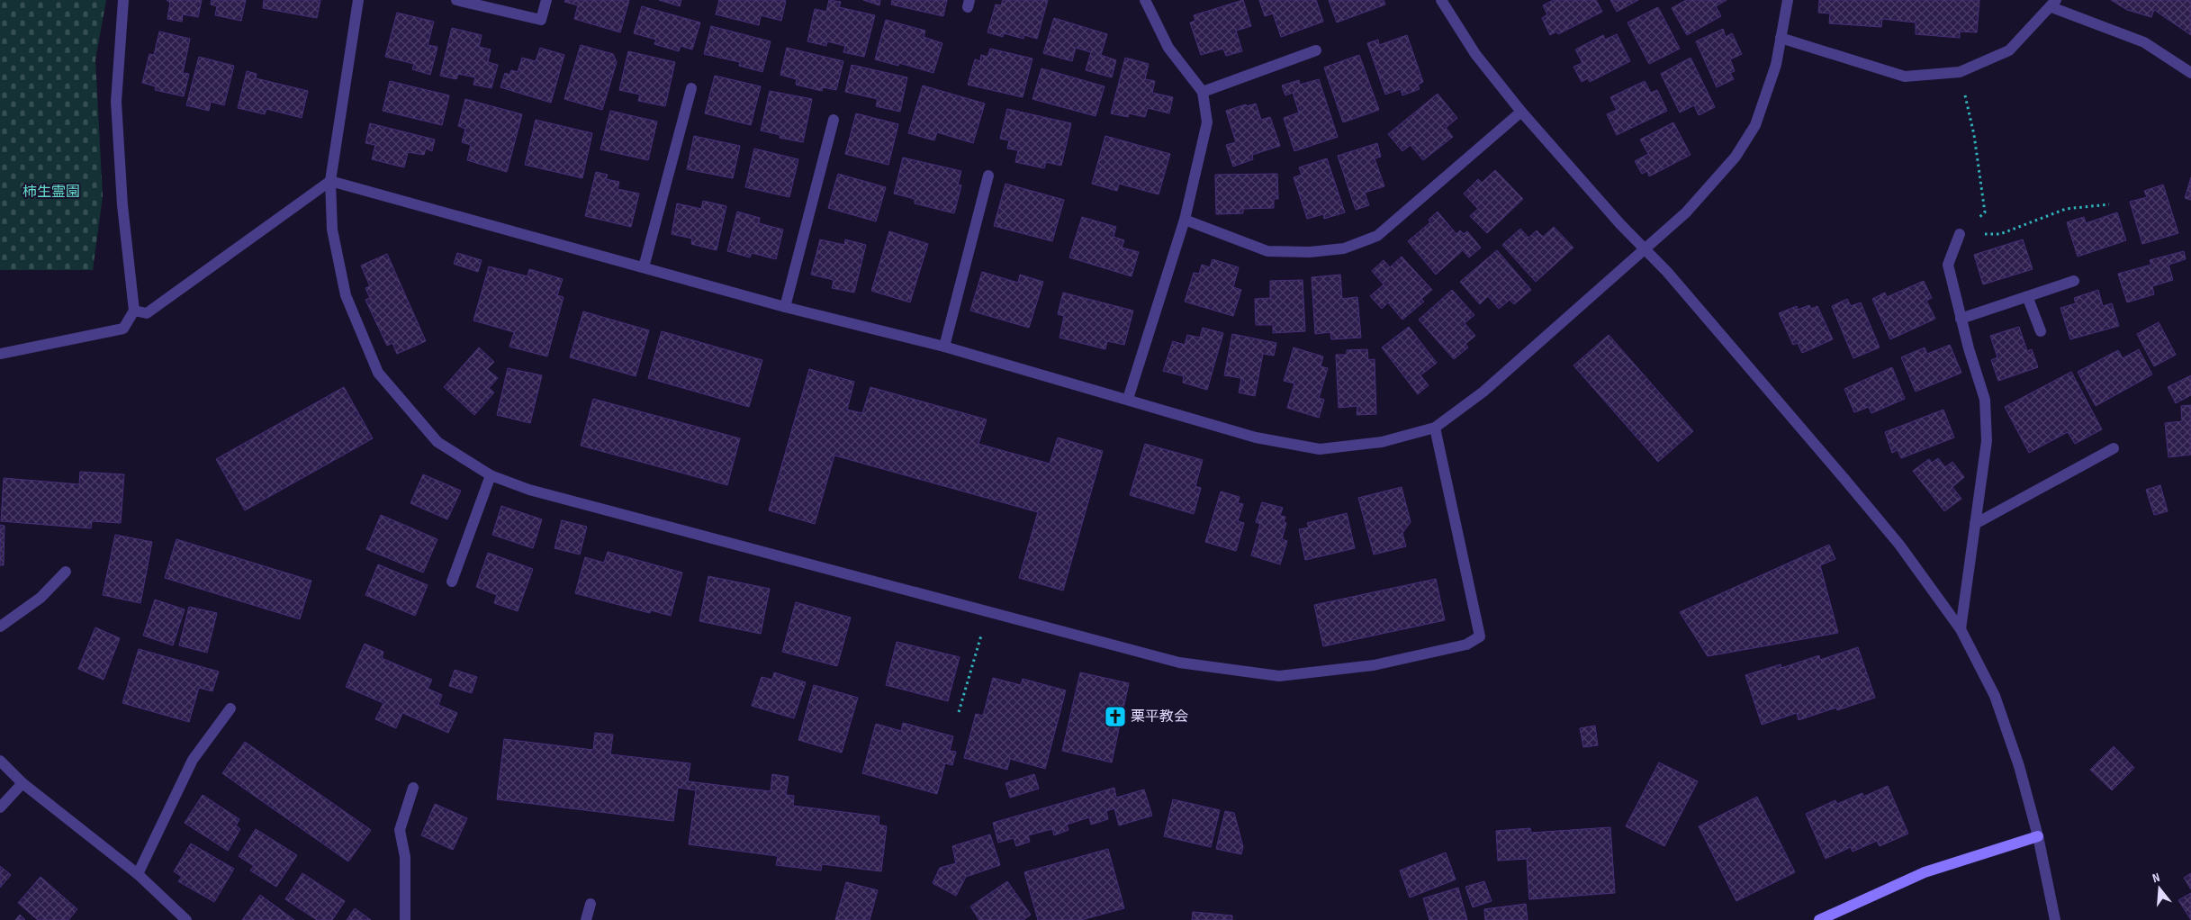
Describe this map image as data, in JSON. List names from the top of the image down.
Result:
{
  "parks": ["柿生霊園"],
  "places": {
    "church": ["栗平教会"]
  },
  "north": "top"
}
